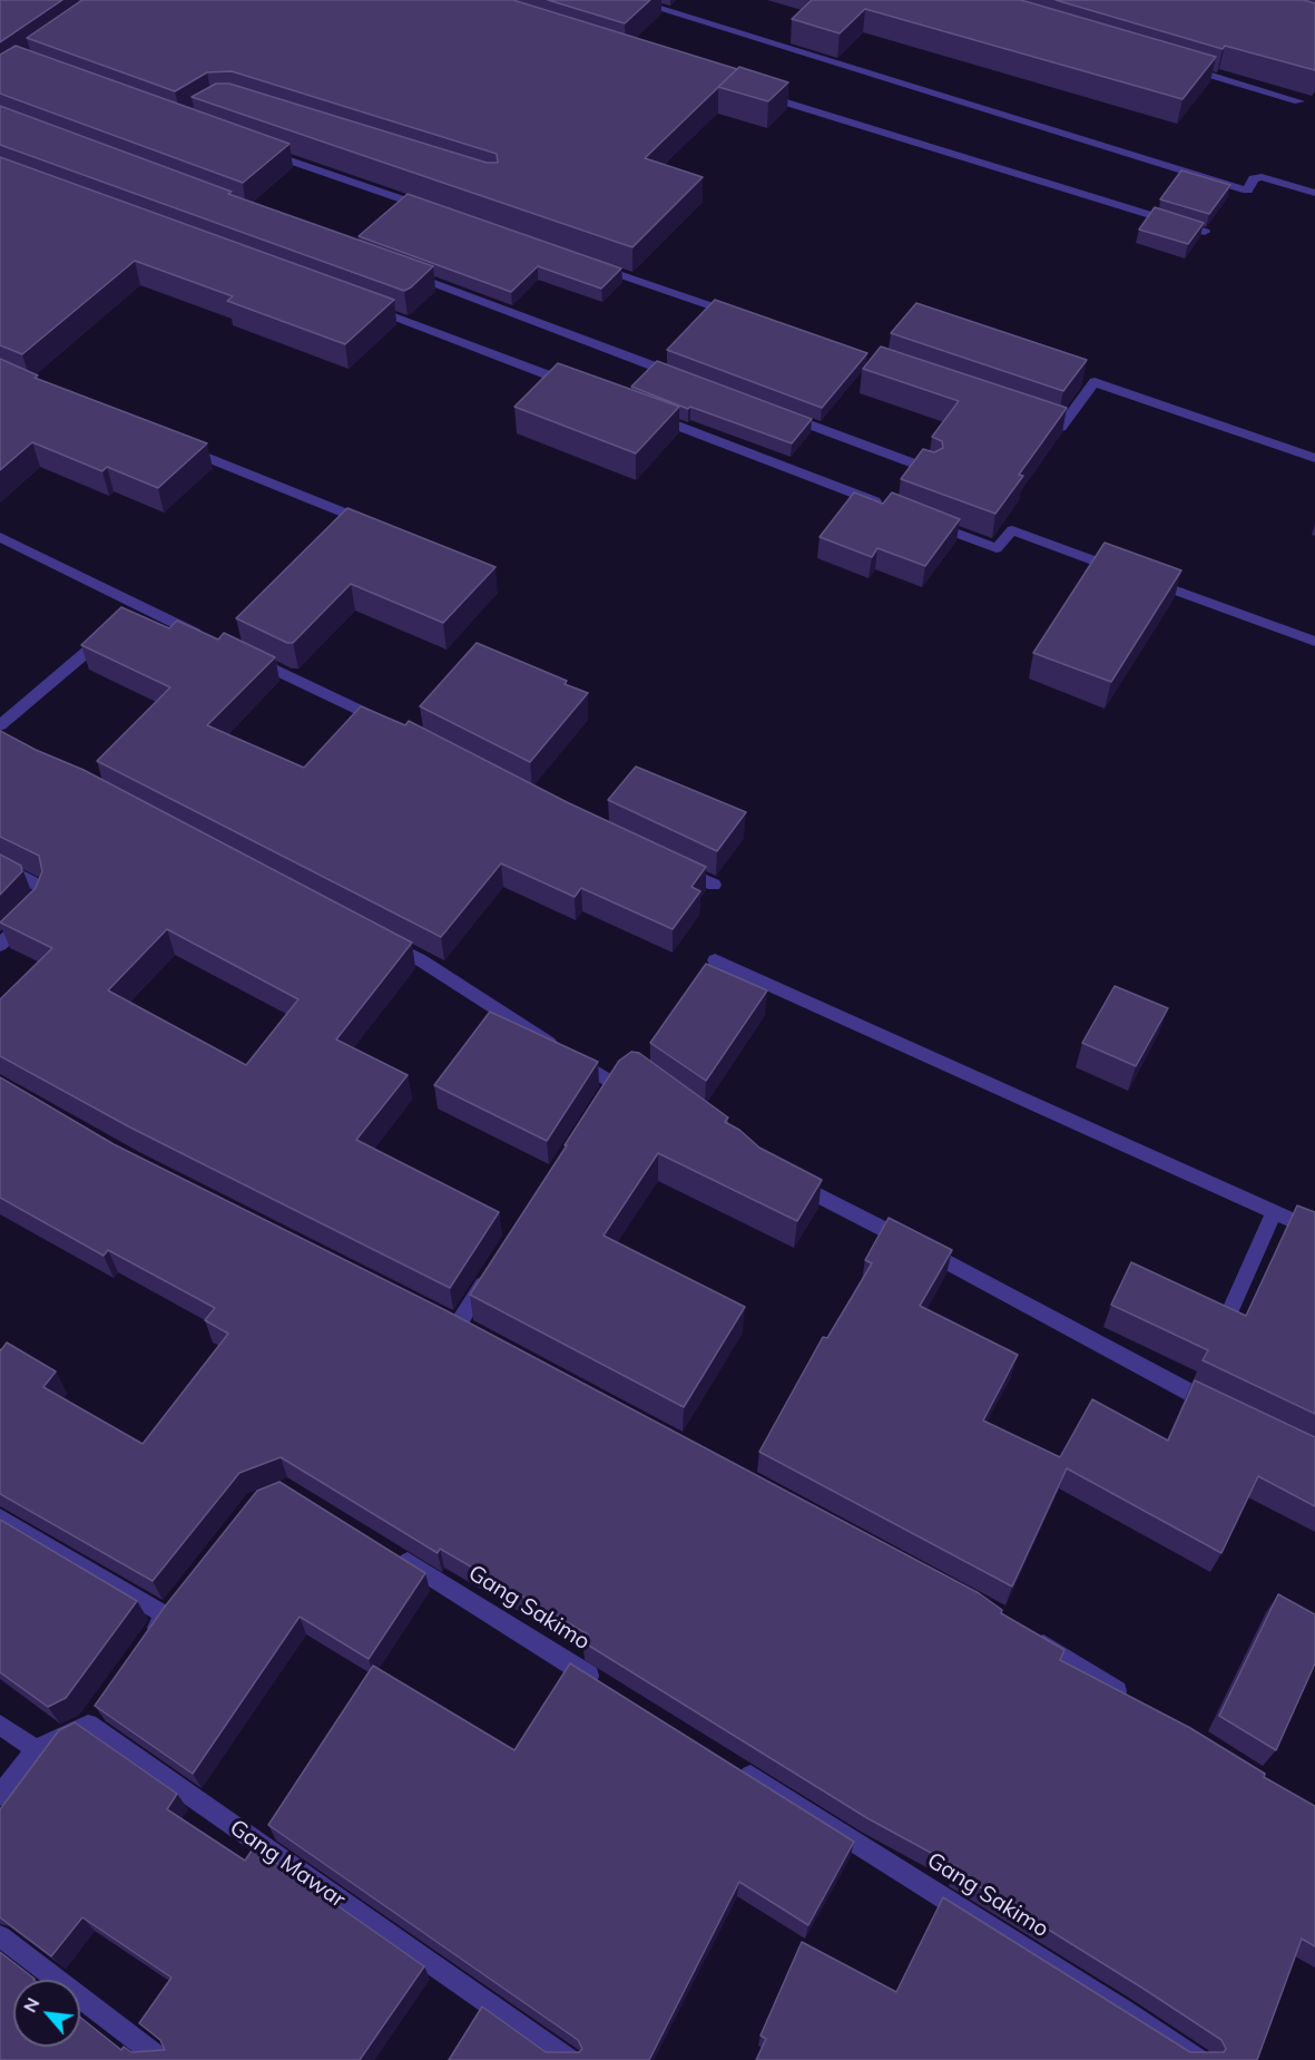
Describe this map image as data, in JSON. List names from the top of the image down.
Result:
{
  "streets": {
    "street": ["Gang Sakimo", "Gang Mawar"]
  },
  "north": "top left"
}
